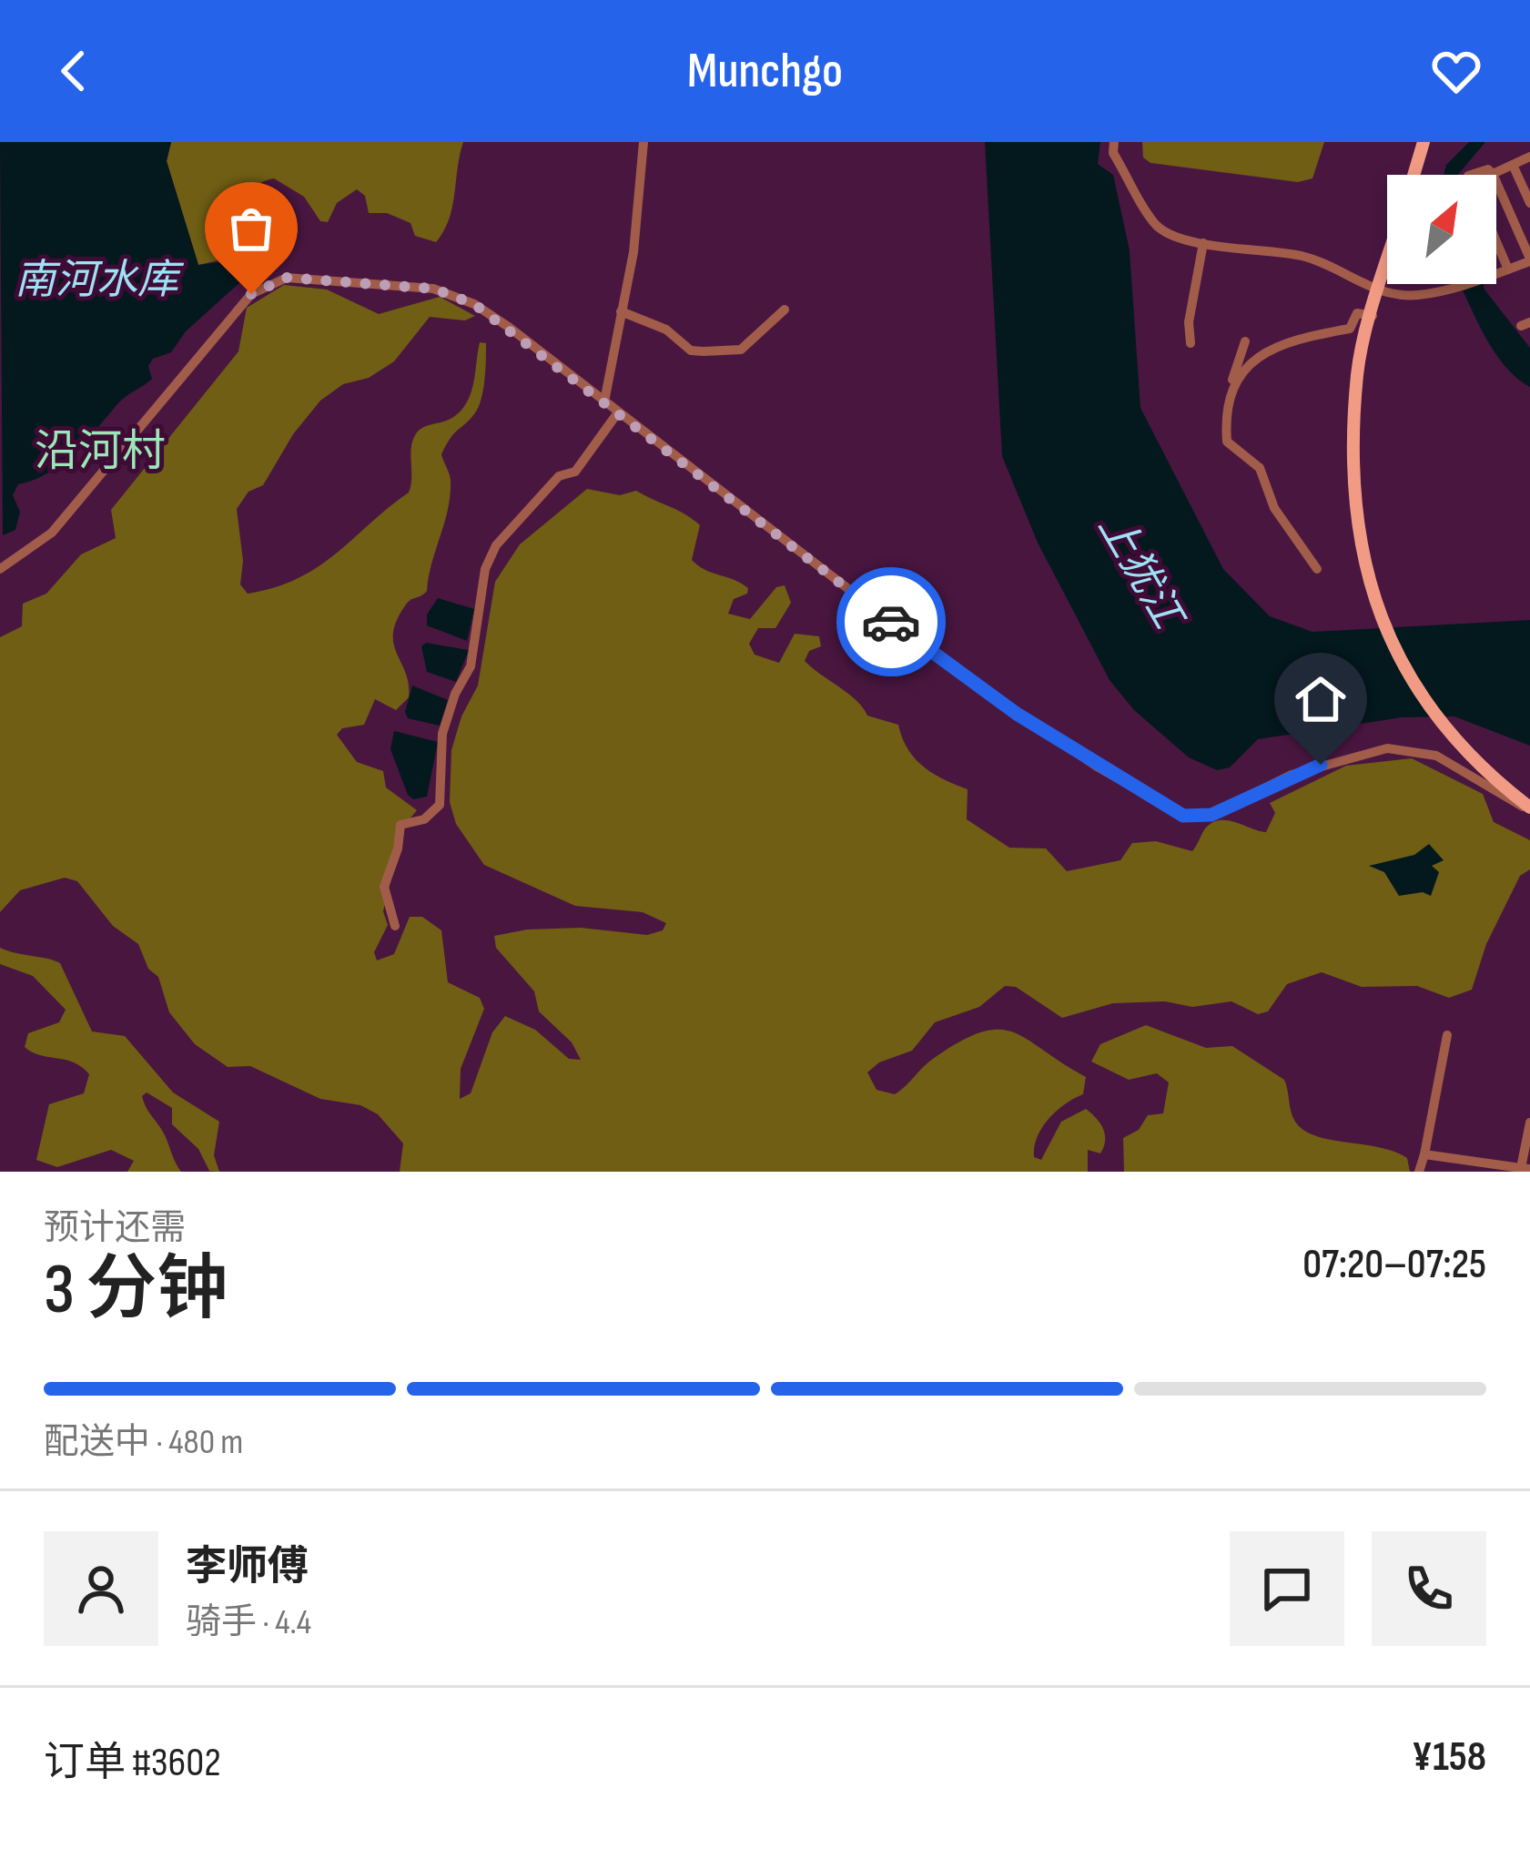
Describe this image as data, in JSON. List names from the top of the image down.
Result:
{
  "districts": ["沿河村"],
  "water": ["南河水库", "上犹江"],
  "north": "top right",
  "page": {
    "header": "Munchgo",
    "heading": ["3 分钟", "预计还需", "07:20–07:25"],
    "panel": [
      "李师傅",
      "骑手 · 4.4",
      "订单 #3602",
      "¥158"
    ],
    "bar": "配送中 · 480 m"
  }
}
